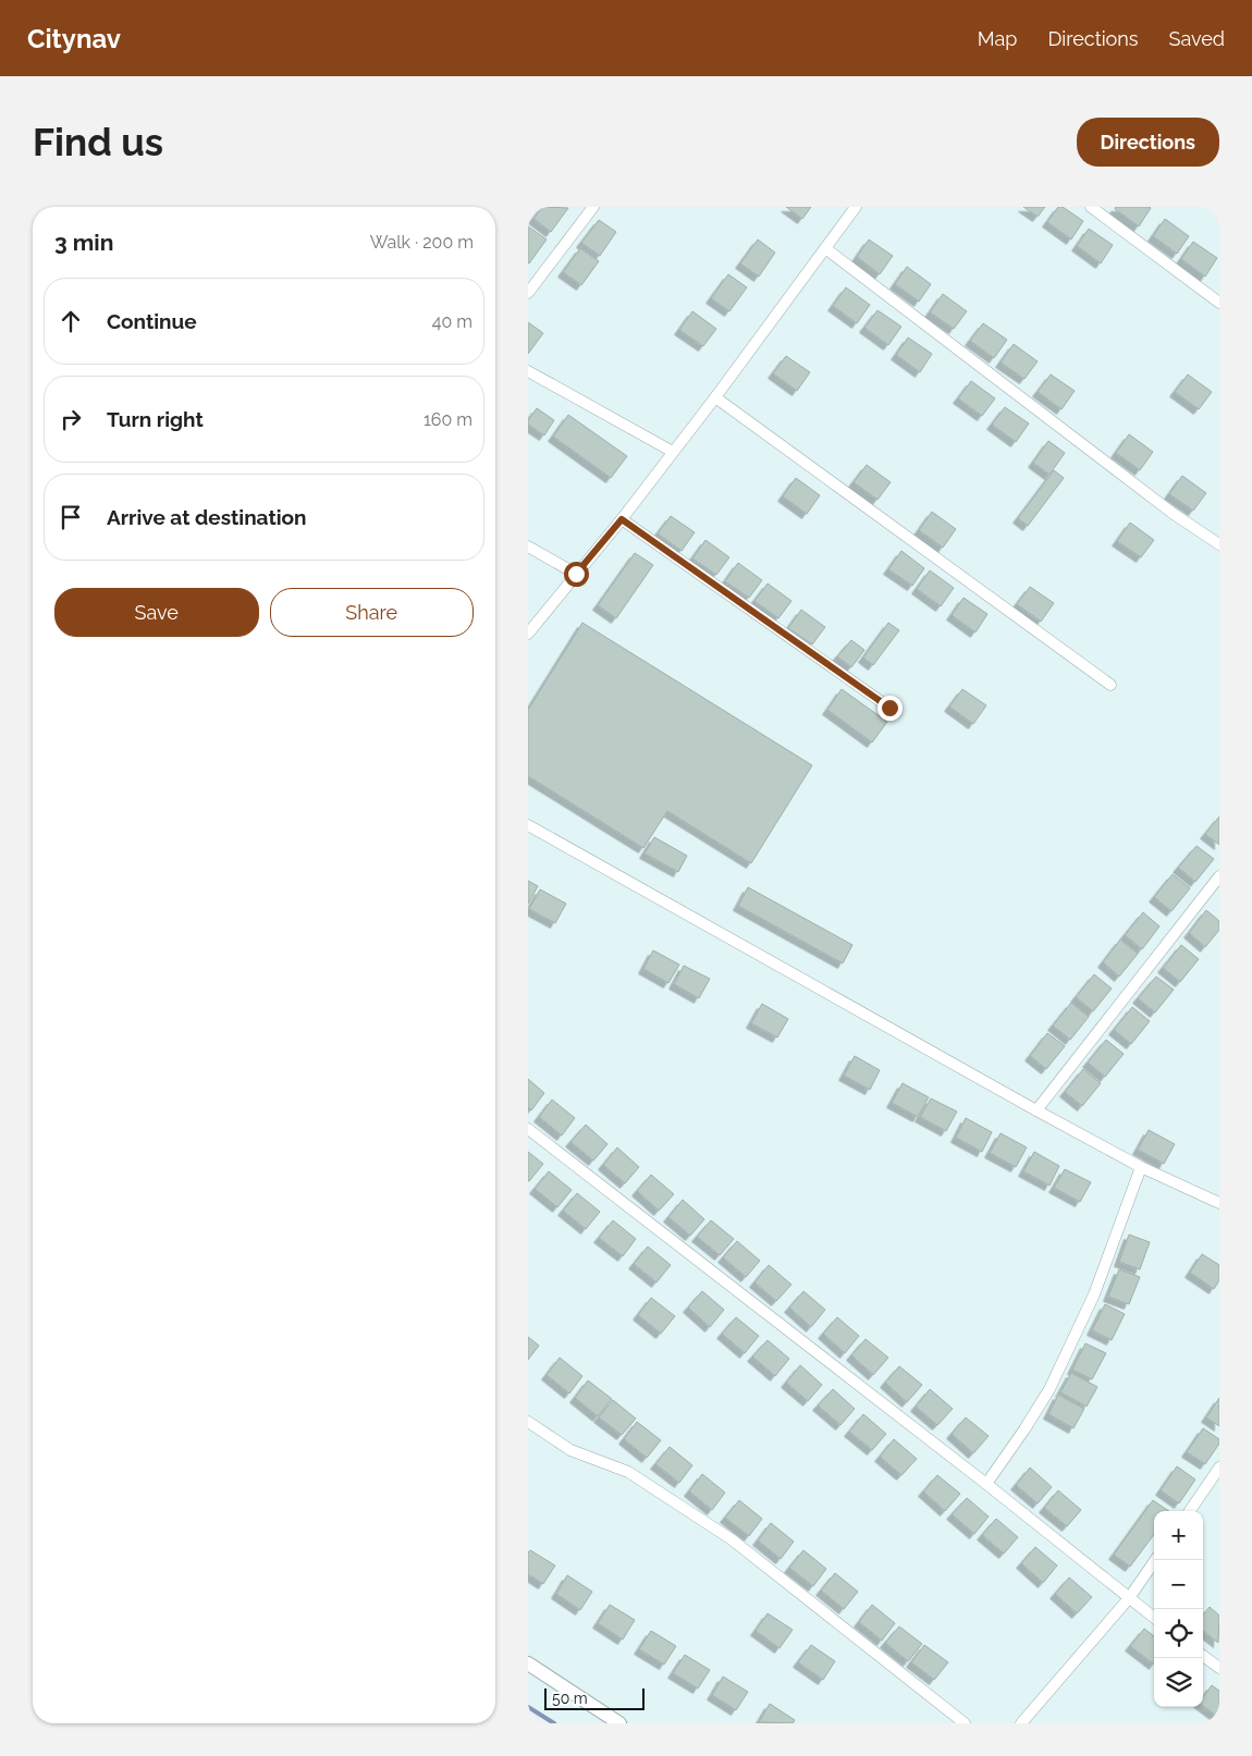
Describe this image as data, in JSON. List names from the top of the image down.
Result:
{
  "scale_bar": "50 m",
  "page": {
    "header": "Citynav",
    "nav": ["Map", "Directions", "Saved"],
    "buttons": [
      "Directions",
      ["Save", "Share"]
    ],
    "title": "Find us",
    "heading": ["3 min", "Walk · 200 m"],
    "list": [
      ["Continue", "40 m"],
      ["Turn right", "160 m"],
      "Arrive at destination"
    ],
    "map_buttons": ["+", "−"],
    "scale": "50 m"
  }
}
